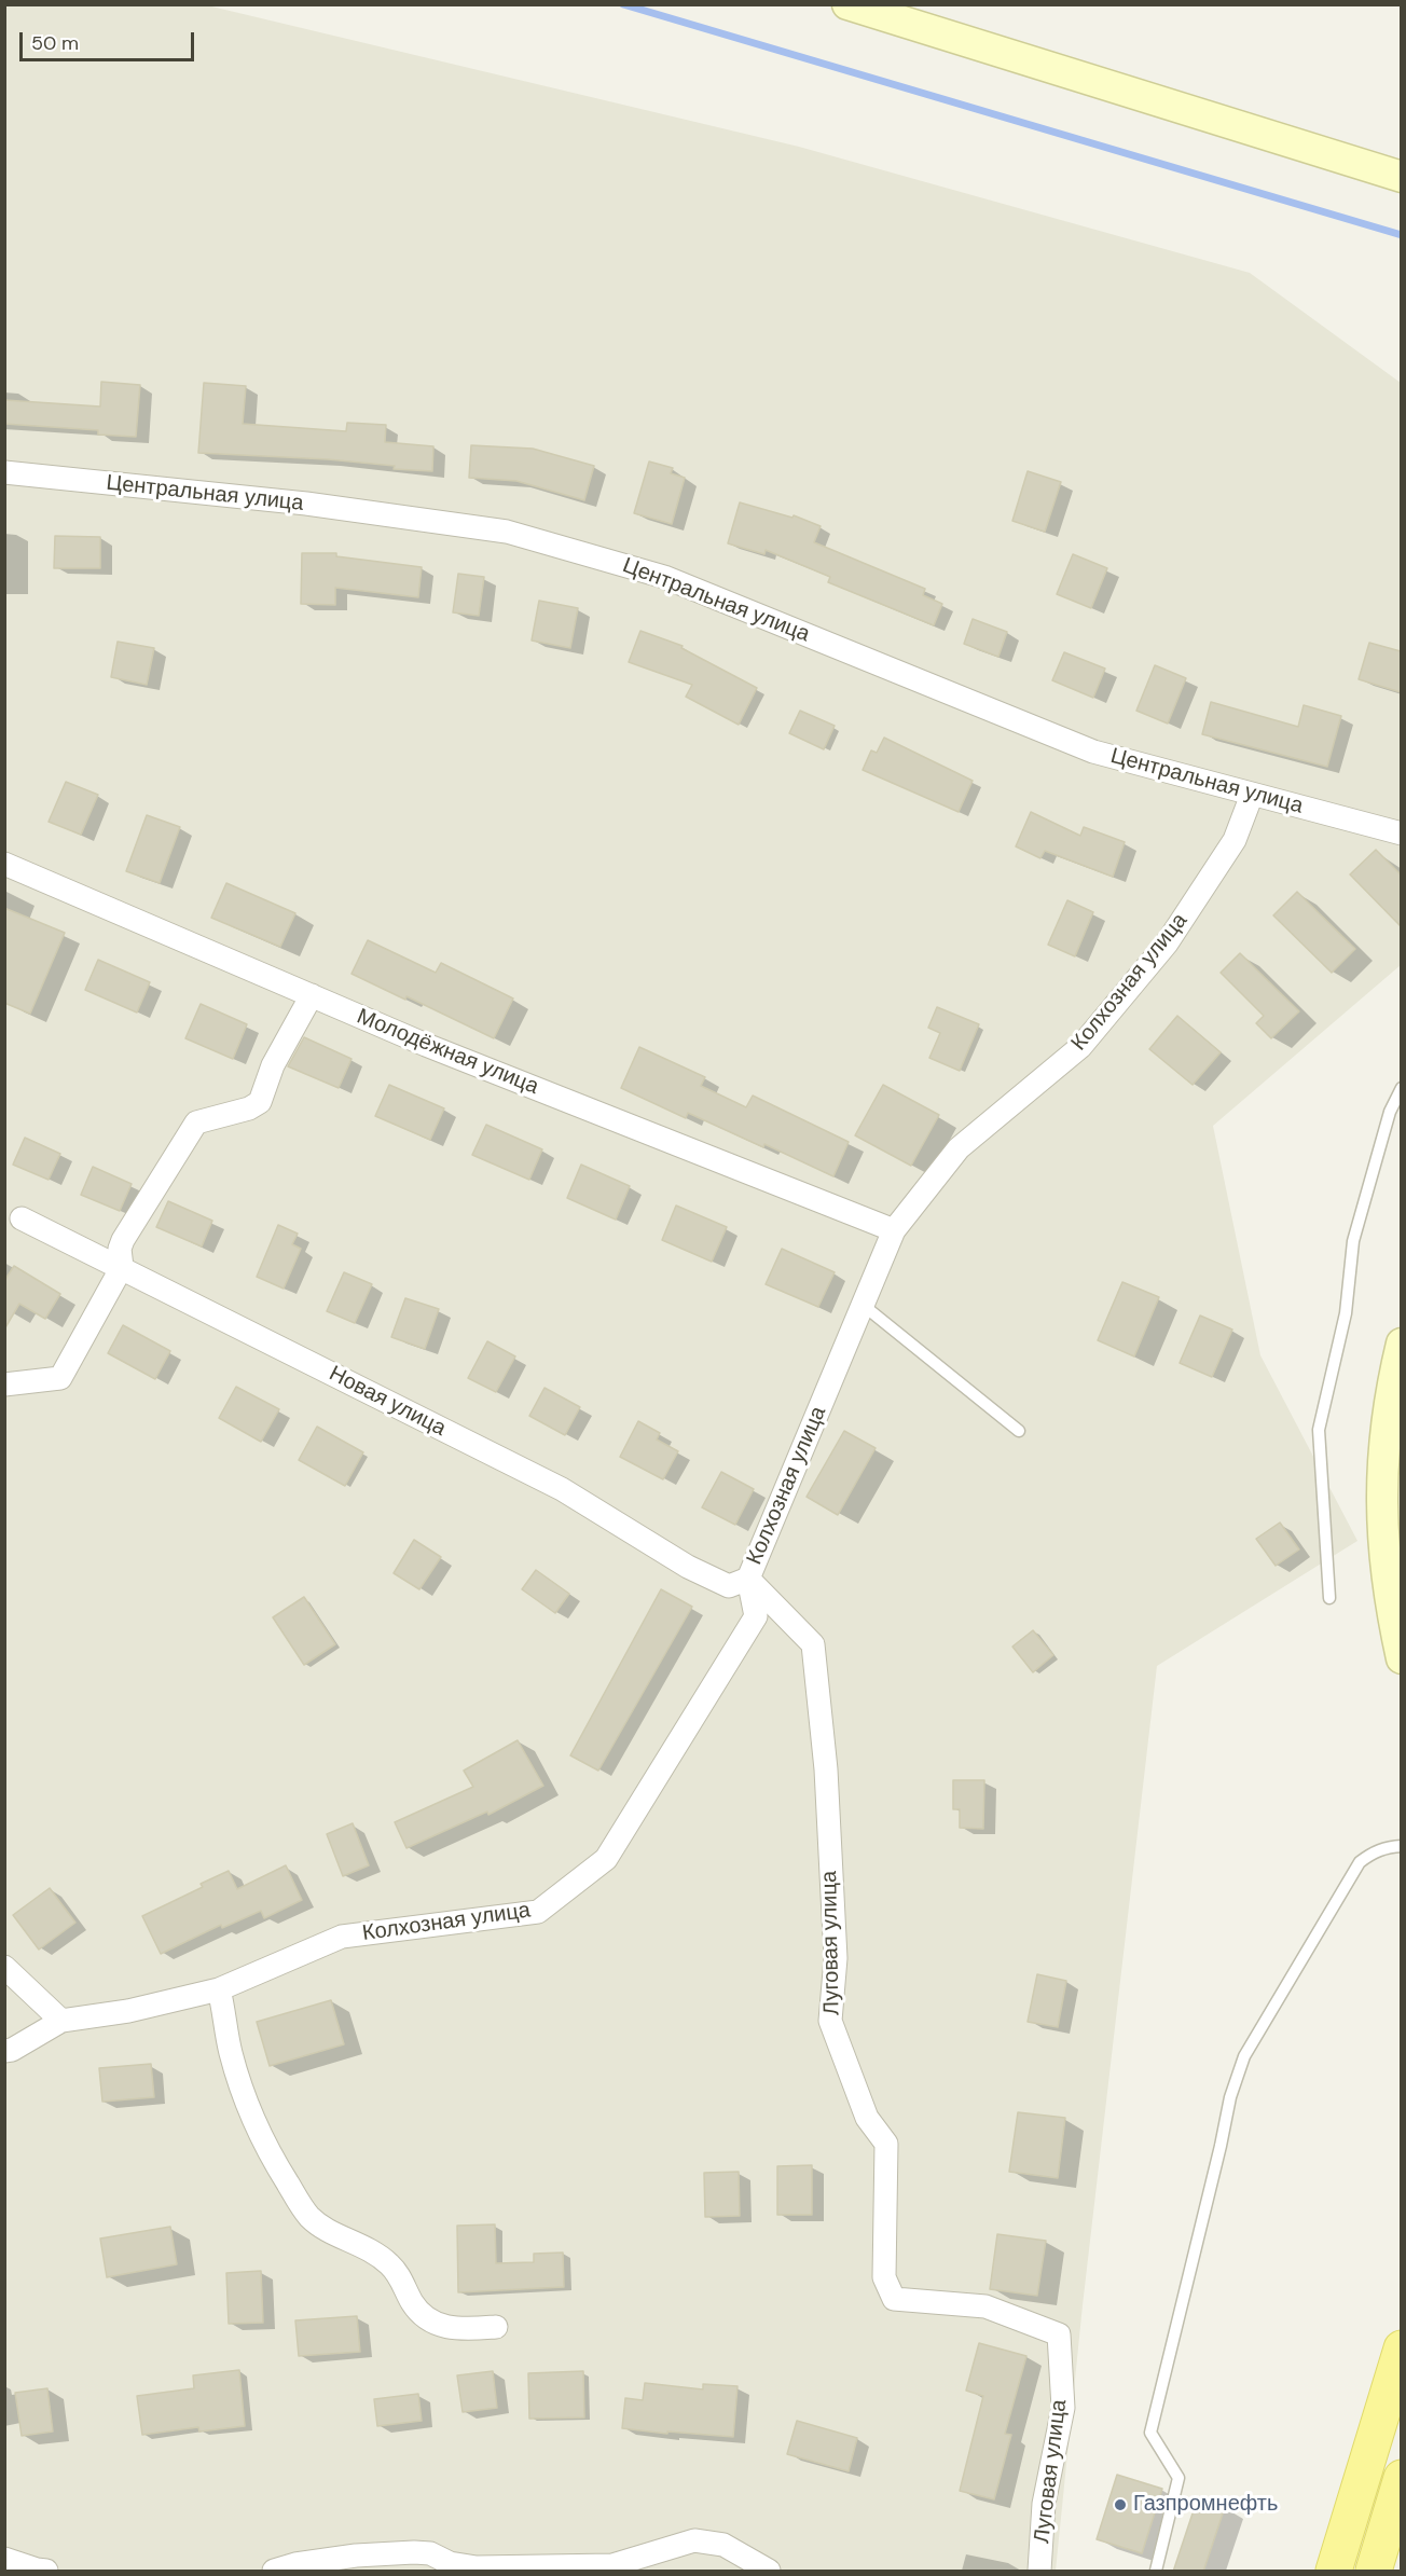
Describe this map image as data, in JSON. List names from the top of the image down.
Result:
{
  "streets": {
    "street": [
      "Центральная улица",
      "Колхозная улица",
      "Молодёжная улица",
      "Новая улица",
      "Луговая улица"
    ]
  },
  "crossings": [
    ["Центральная улица", "Колхозная улица"],
    ["Колхозная улица", "Молодёжная улица"],
    ["Колхозная улица", "Новая улица"],
    ["Колхозная улица", "Луговая улица"],
    ["Новая улица", "Луговая улица"]
  ],
  "places": ["Газпромнефть"],
  "scale_bar": "50 m"
}
